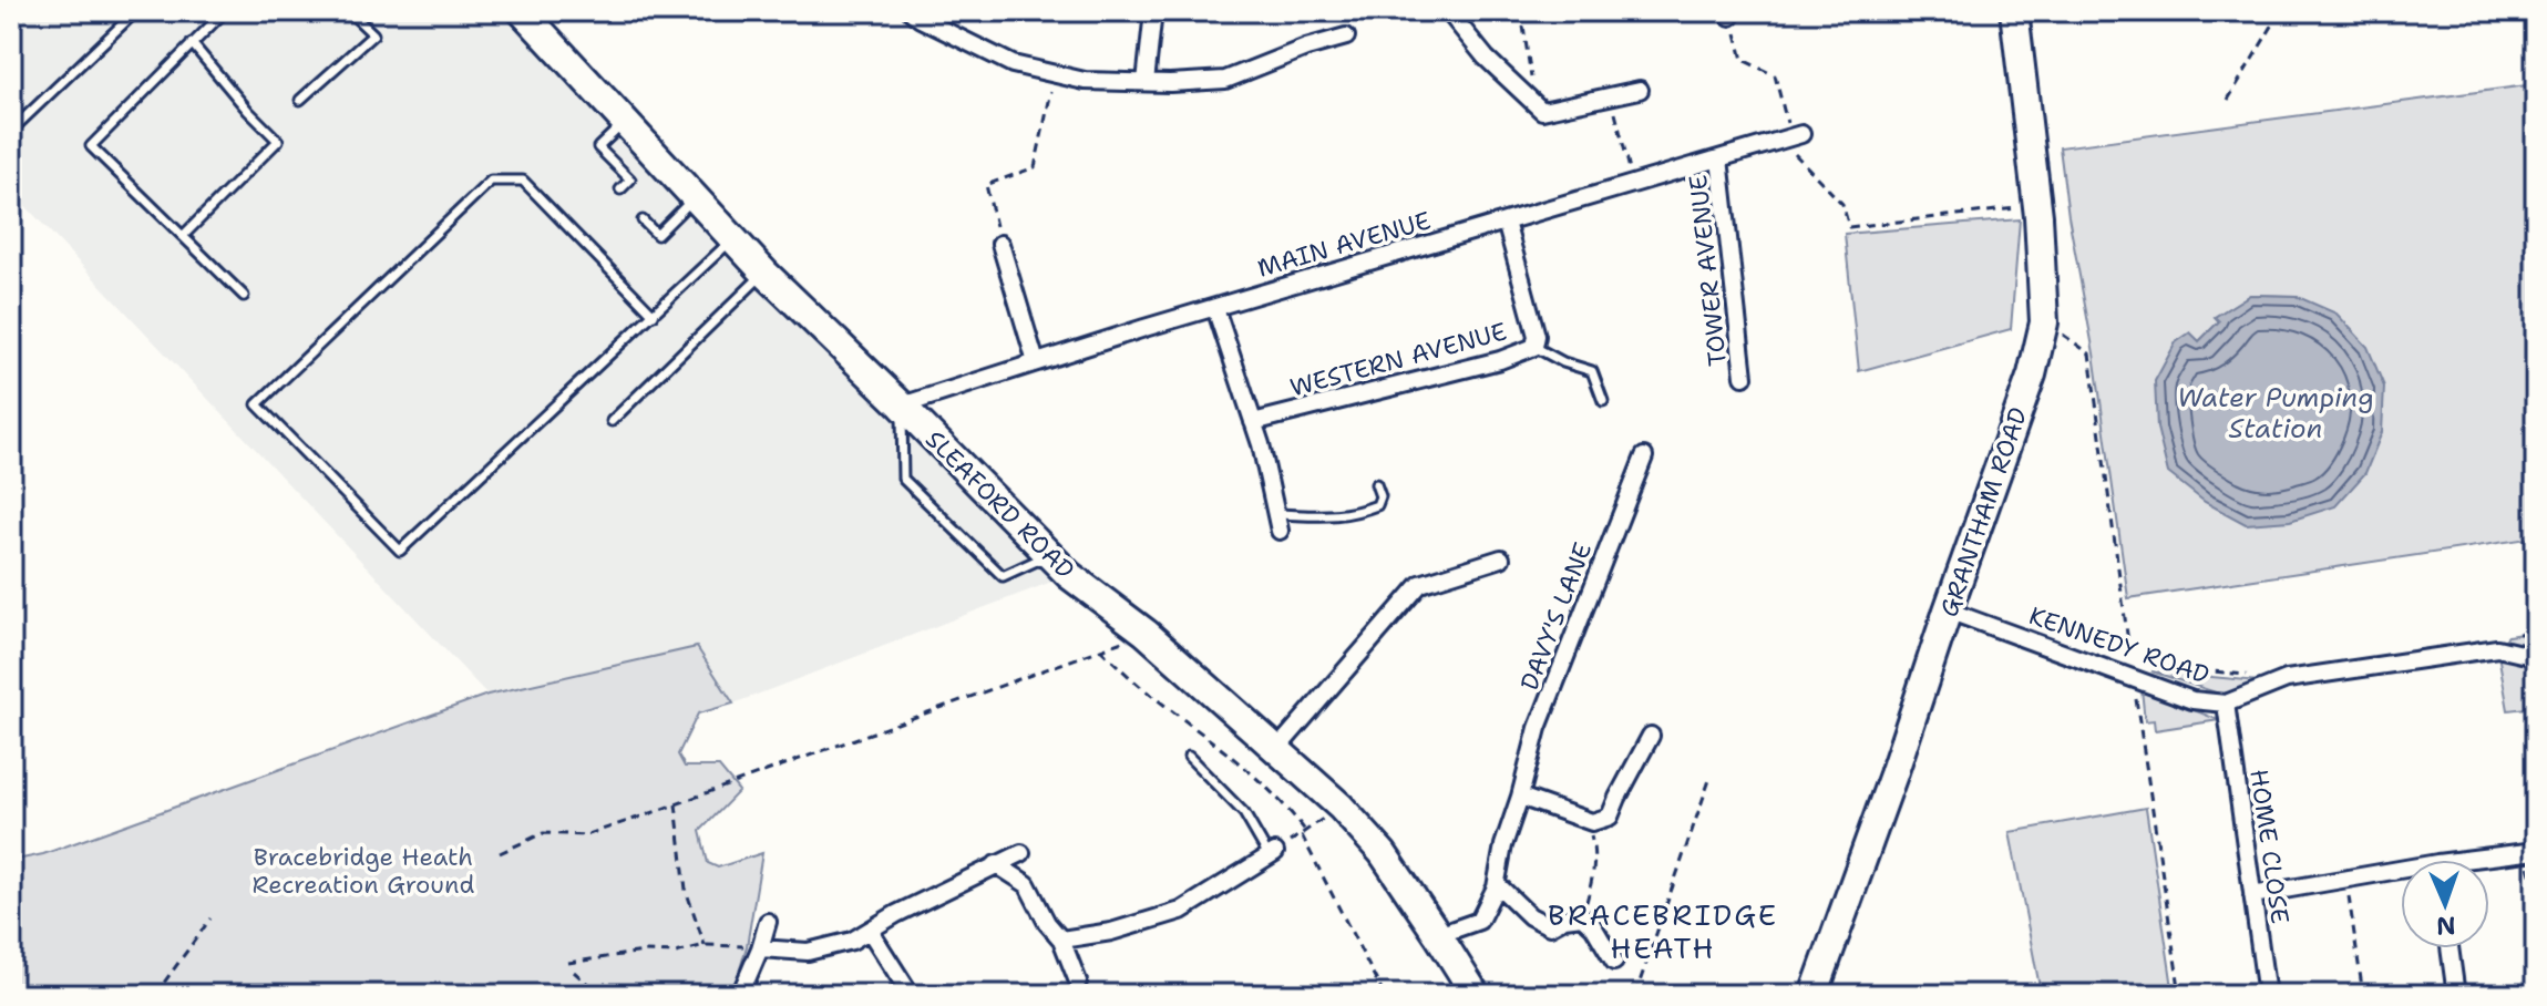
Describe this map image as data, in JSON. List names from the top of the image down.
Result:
{
  "streets": {
    "main road": ["SLEAFORD ROAD", "GRANTHAM ROAD"],
    "street": [
      "MAIN AVENUE",
      "TOWER AVENUE",
      "WESTERN AVENUE",
      "DAVY'S LANE",
      "KENNEDY ROAD",
      "HOME CLOSE"
    ]
  },
  "crossings": [
    ["MAIN AVENUE", "TOWER AVENUE"],
    ["MAIN AVENUE", "WESTERN AVENUE"],
    ["MAIN AVENUE", "SLEAFORD ROAD"],
    ["SLEAFORD ROAD", "DAVY'S LANE"],
    ["GRANTHAM ROAD", "KENNEDY ROAD"],
    ["KENNEDY ROAD", "HOME CLOSE"]
  ],
  "districts": ["BRACEBRIDGE HEATH"],
  "water": ["Water Pumping Station"],
  "parks": ["Bracebridge Heath Recreation Ground"],
  "north": "bottom"
}
